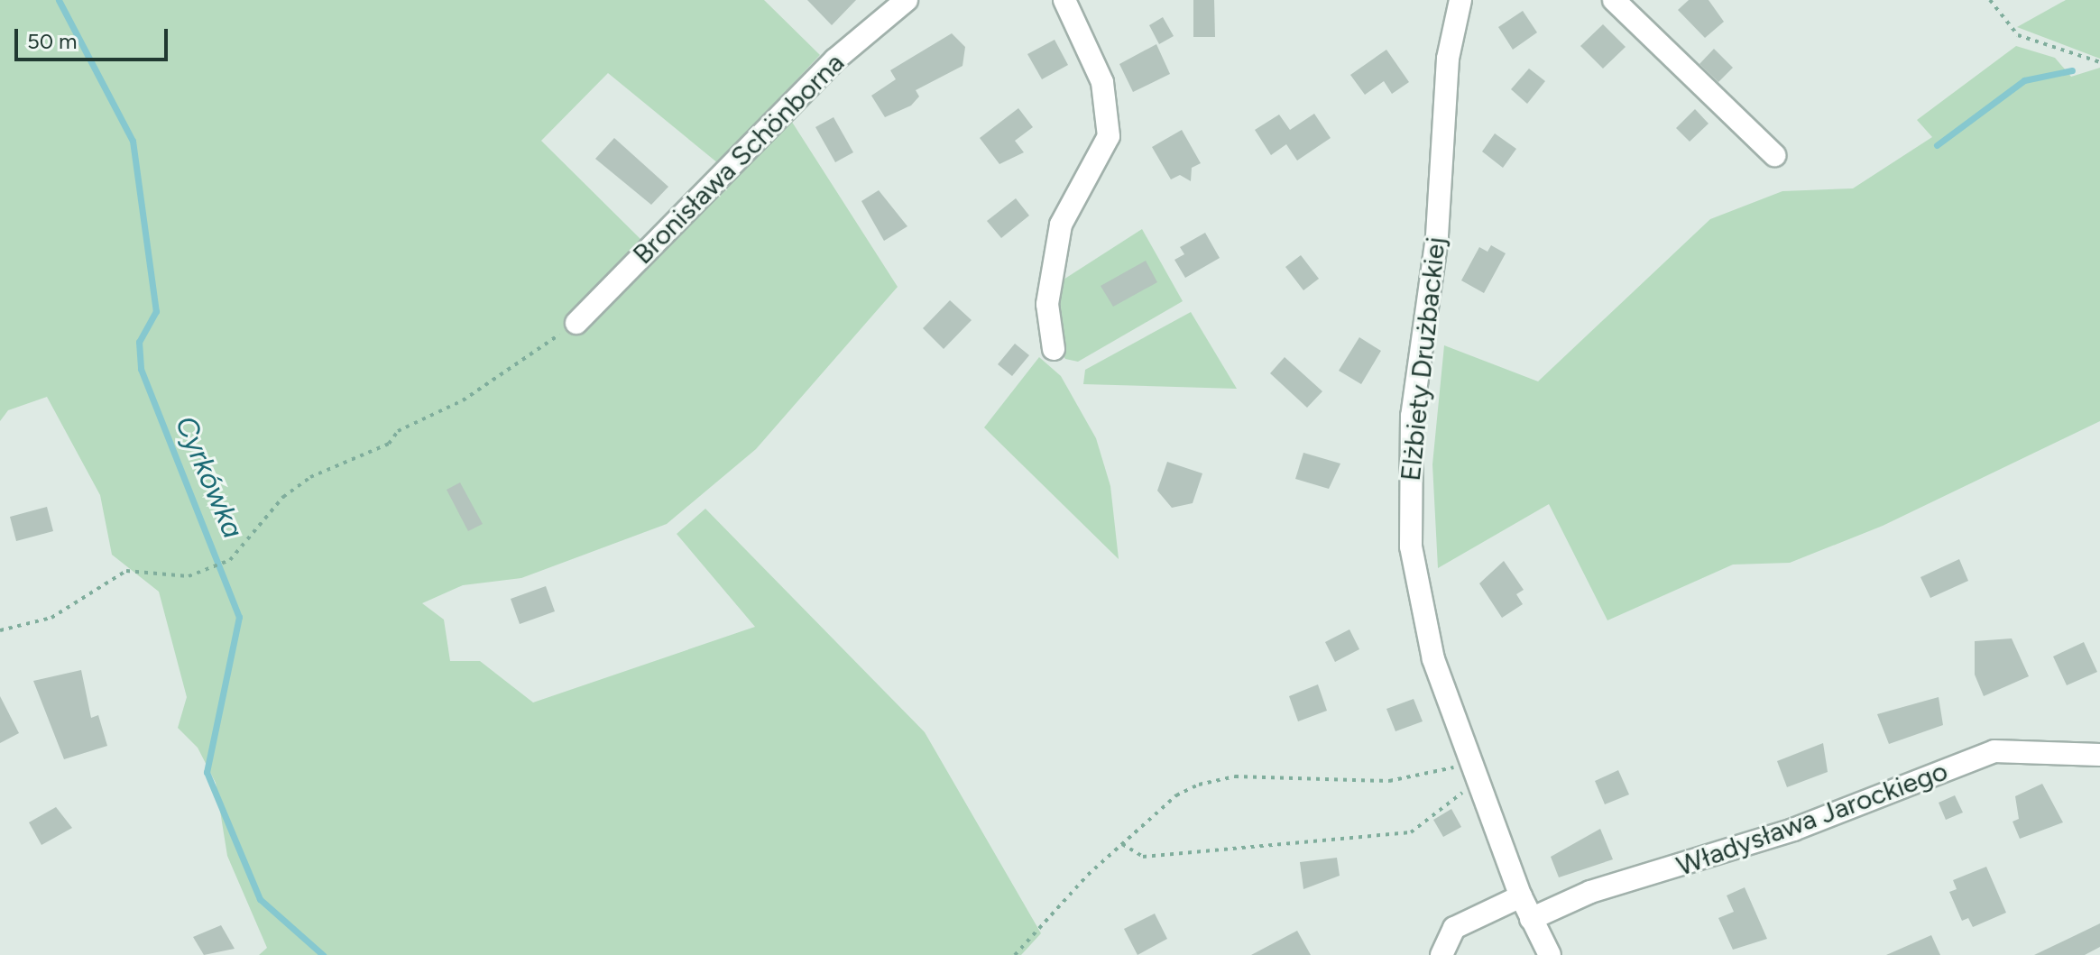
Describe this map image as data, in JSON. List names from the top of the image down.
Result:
{
  "streets": {
    "street": ["Bronisława Schönborna", "Elżbiety Drużbackiej", "Władysława Jarockiego"]
  },
  "crossings": [
    ["Elżbiety Drużbackiej", "Władysława Jarockiego"]
  ],
  "water": ["Cyrkówka"],
  "scale_bar": "50 m"
}
